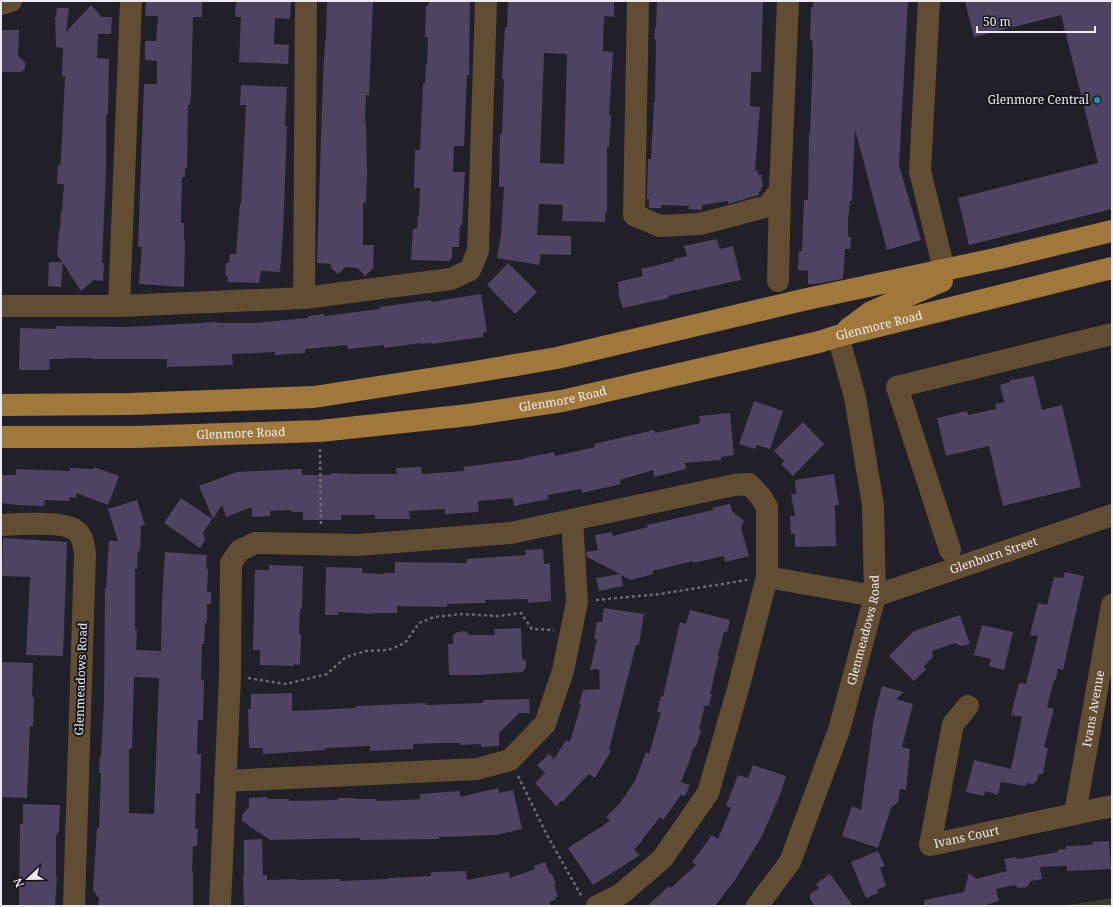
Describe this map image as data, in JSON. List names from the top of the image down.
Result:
{
  "streets": {
    "main road": ["Glenmore Road"],
    "street": [
      "Glenburn Street",
      "Glenmeadows Road",
      "Ivans Avenue",
      "Ivans Court"
    ]
  },
  "crossings": [
    ["Glenmore Road", "Glenmeadows Road"],
    ["Glenburn Street", "Glenmeadows Road"],
    ["Ivans Avenue", "Ivans Court"]
  ],
  "places": ["Glenmore Central"],
  "scale_bar": "50 m",
  "north": "left"
}
